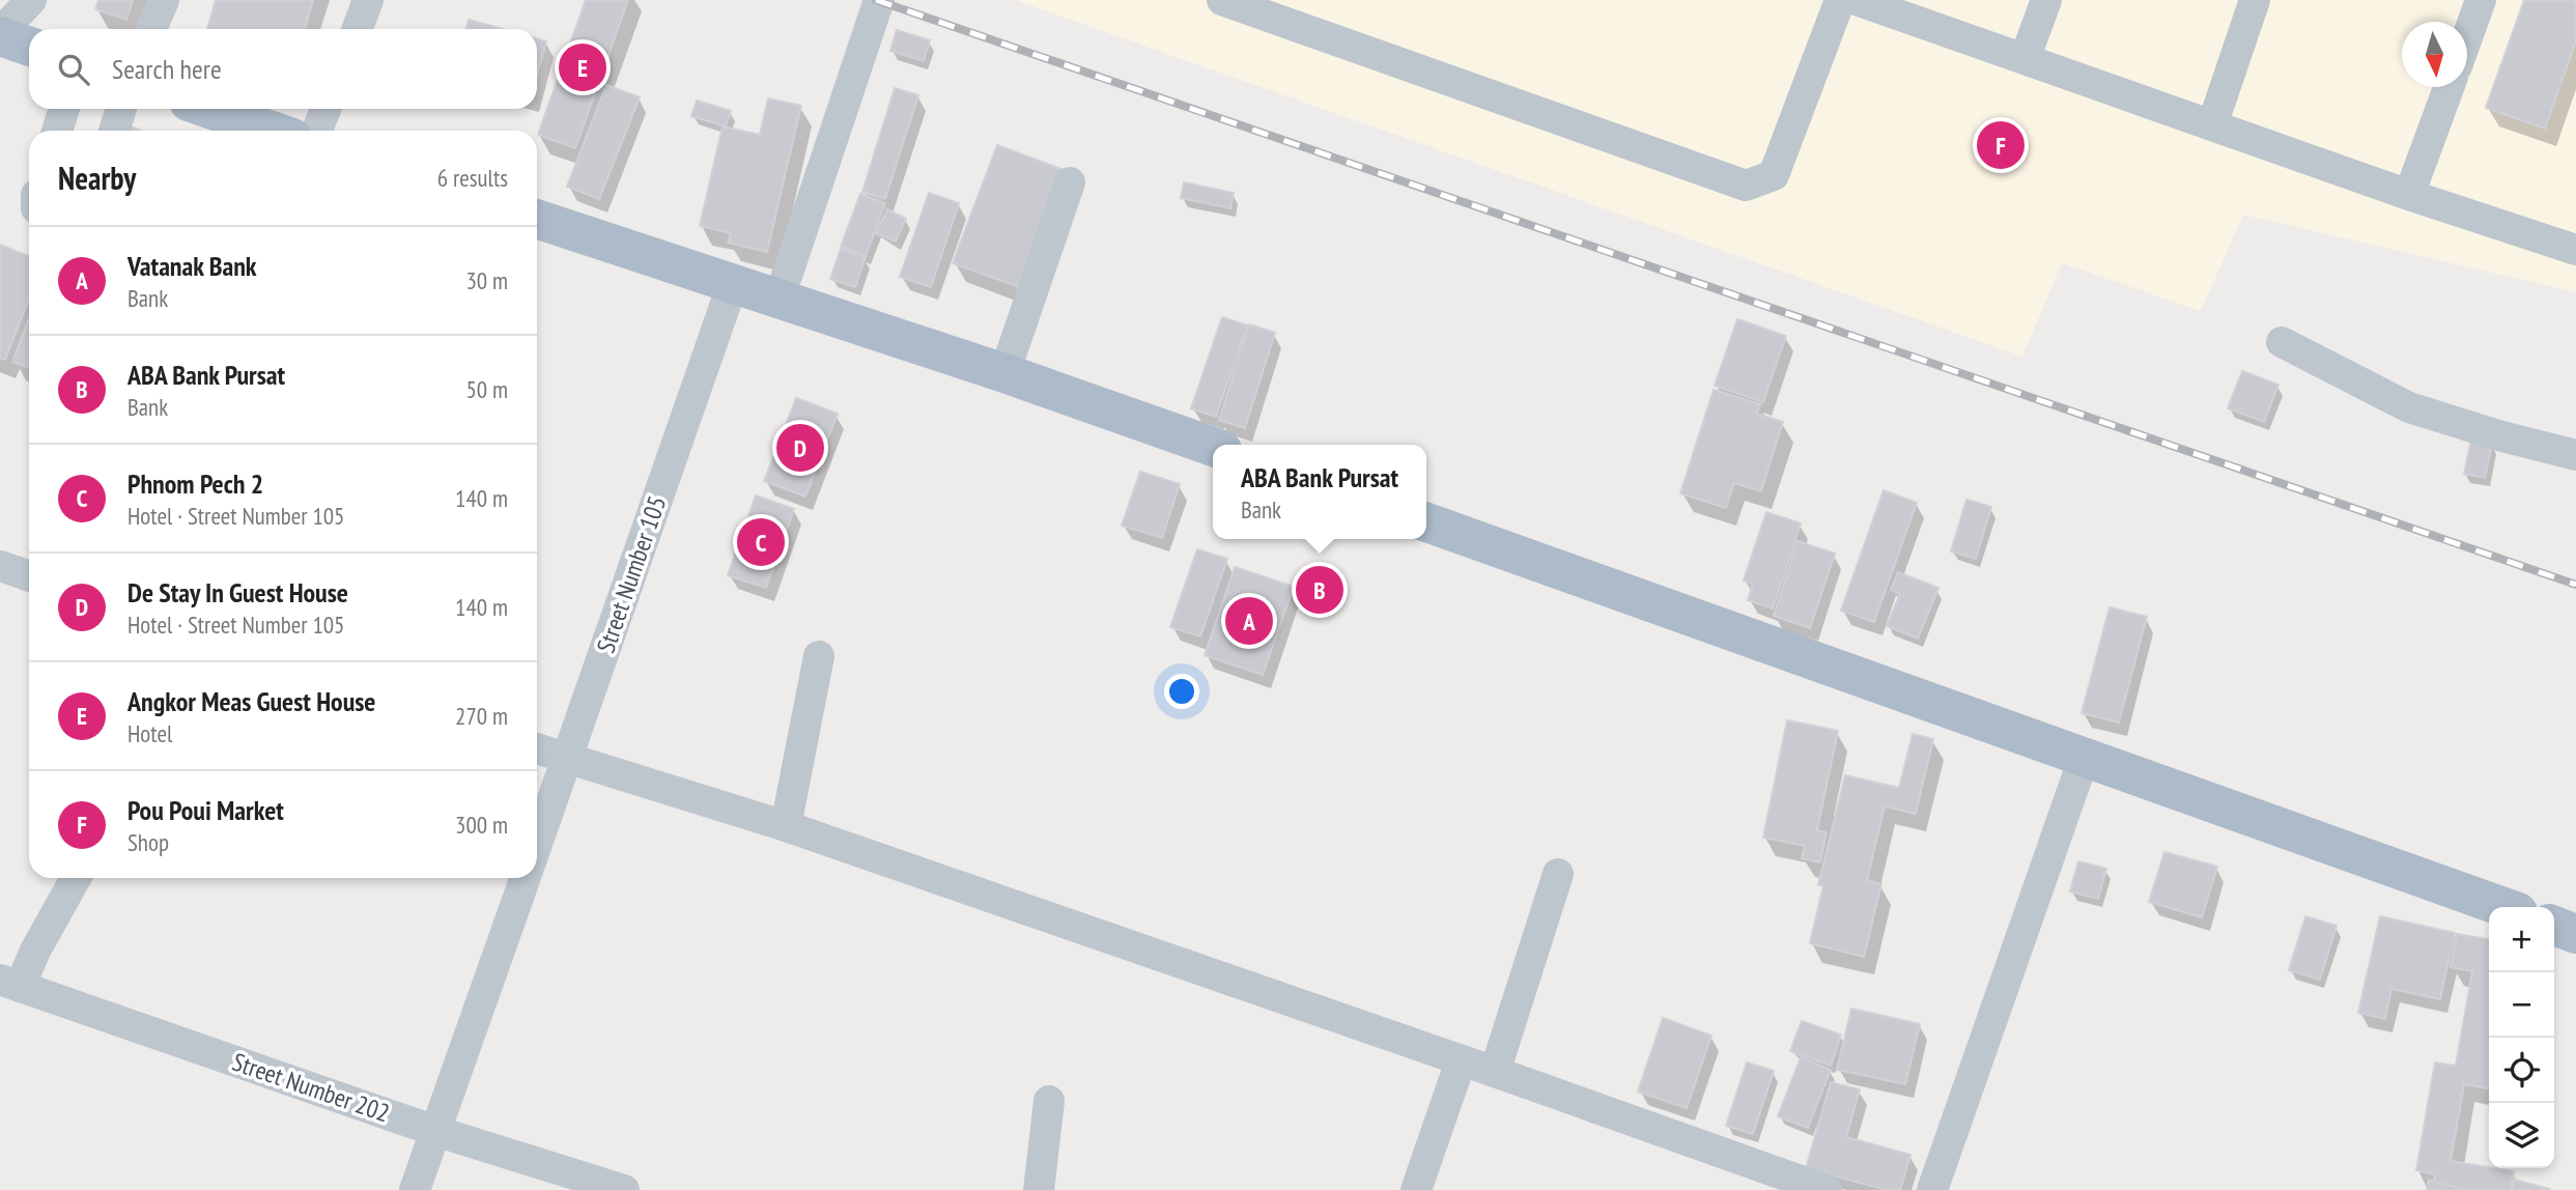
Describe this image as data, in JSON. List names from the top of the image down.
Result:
{
  "streets": {
    "street": ["Street Number 105", "Street Number 202"]
  },
  "north": "bottom",
  "page": {
    "search": "Search here",
    "pins": [
      "E",
      "F",
      "D",
      "C",
      "B",
      "A"
    ],
    "heading": ["Nearby", "6 results"],
    "list": [
      {
        "mark": "A",
        "name": "Vatanak Bank",
        "note": "Bank",
        "value": "30 m"
      },
      {
        "mark": "B",
        "name": "ABA Bank Pursat",
        "note": "Bank",
        "value": "50 m"
      },
      {
        "mark": "C",
        "name": "Phnom Pech 2",
        "note": "Hotel · Street Number 105",
        "value": "140 m"
      },
      {
        "mark": "D",
        "name": "De Stay In Guest House",
        "note": "Hotel · Street Number 105",
        "value": "140 m"
      },
      {
        "mark": "E",
        "name": "Angkor Meas Guest House",
        "note": "Hotel",
        "value": "270 m"
      },
      {
        "mark": "F",
        "name": "Pou Poui Market",
        "note": "Shop",
        "value": "300 m"
      }
    ],
    "popup": ["ABA Bank Pursat", "Bank"],
    "map_buttons": ["+", "−"]
  }
}
